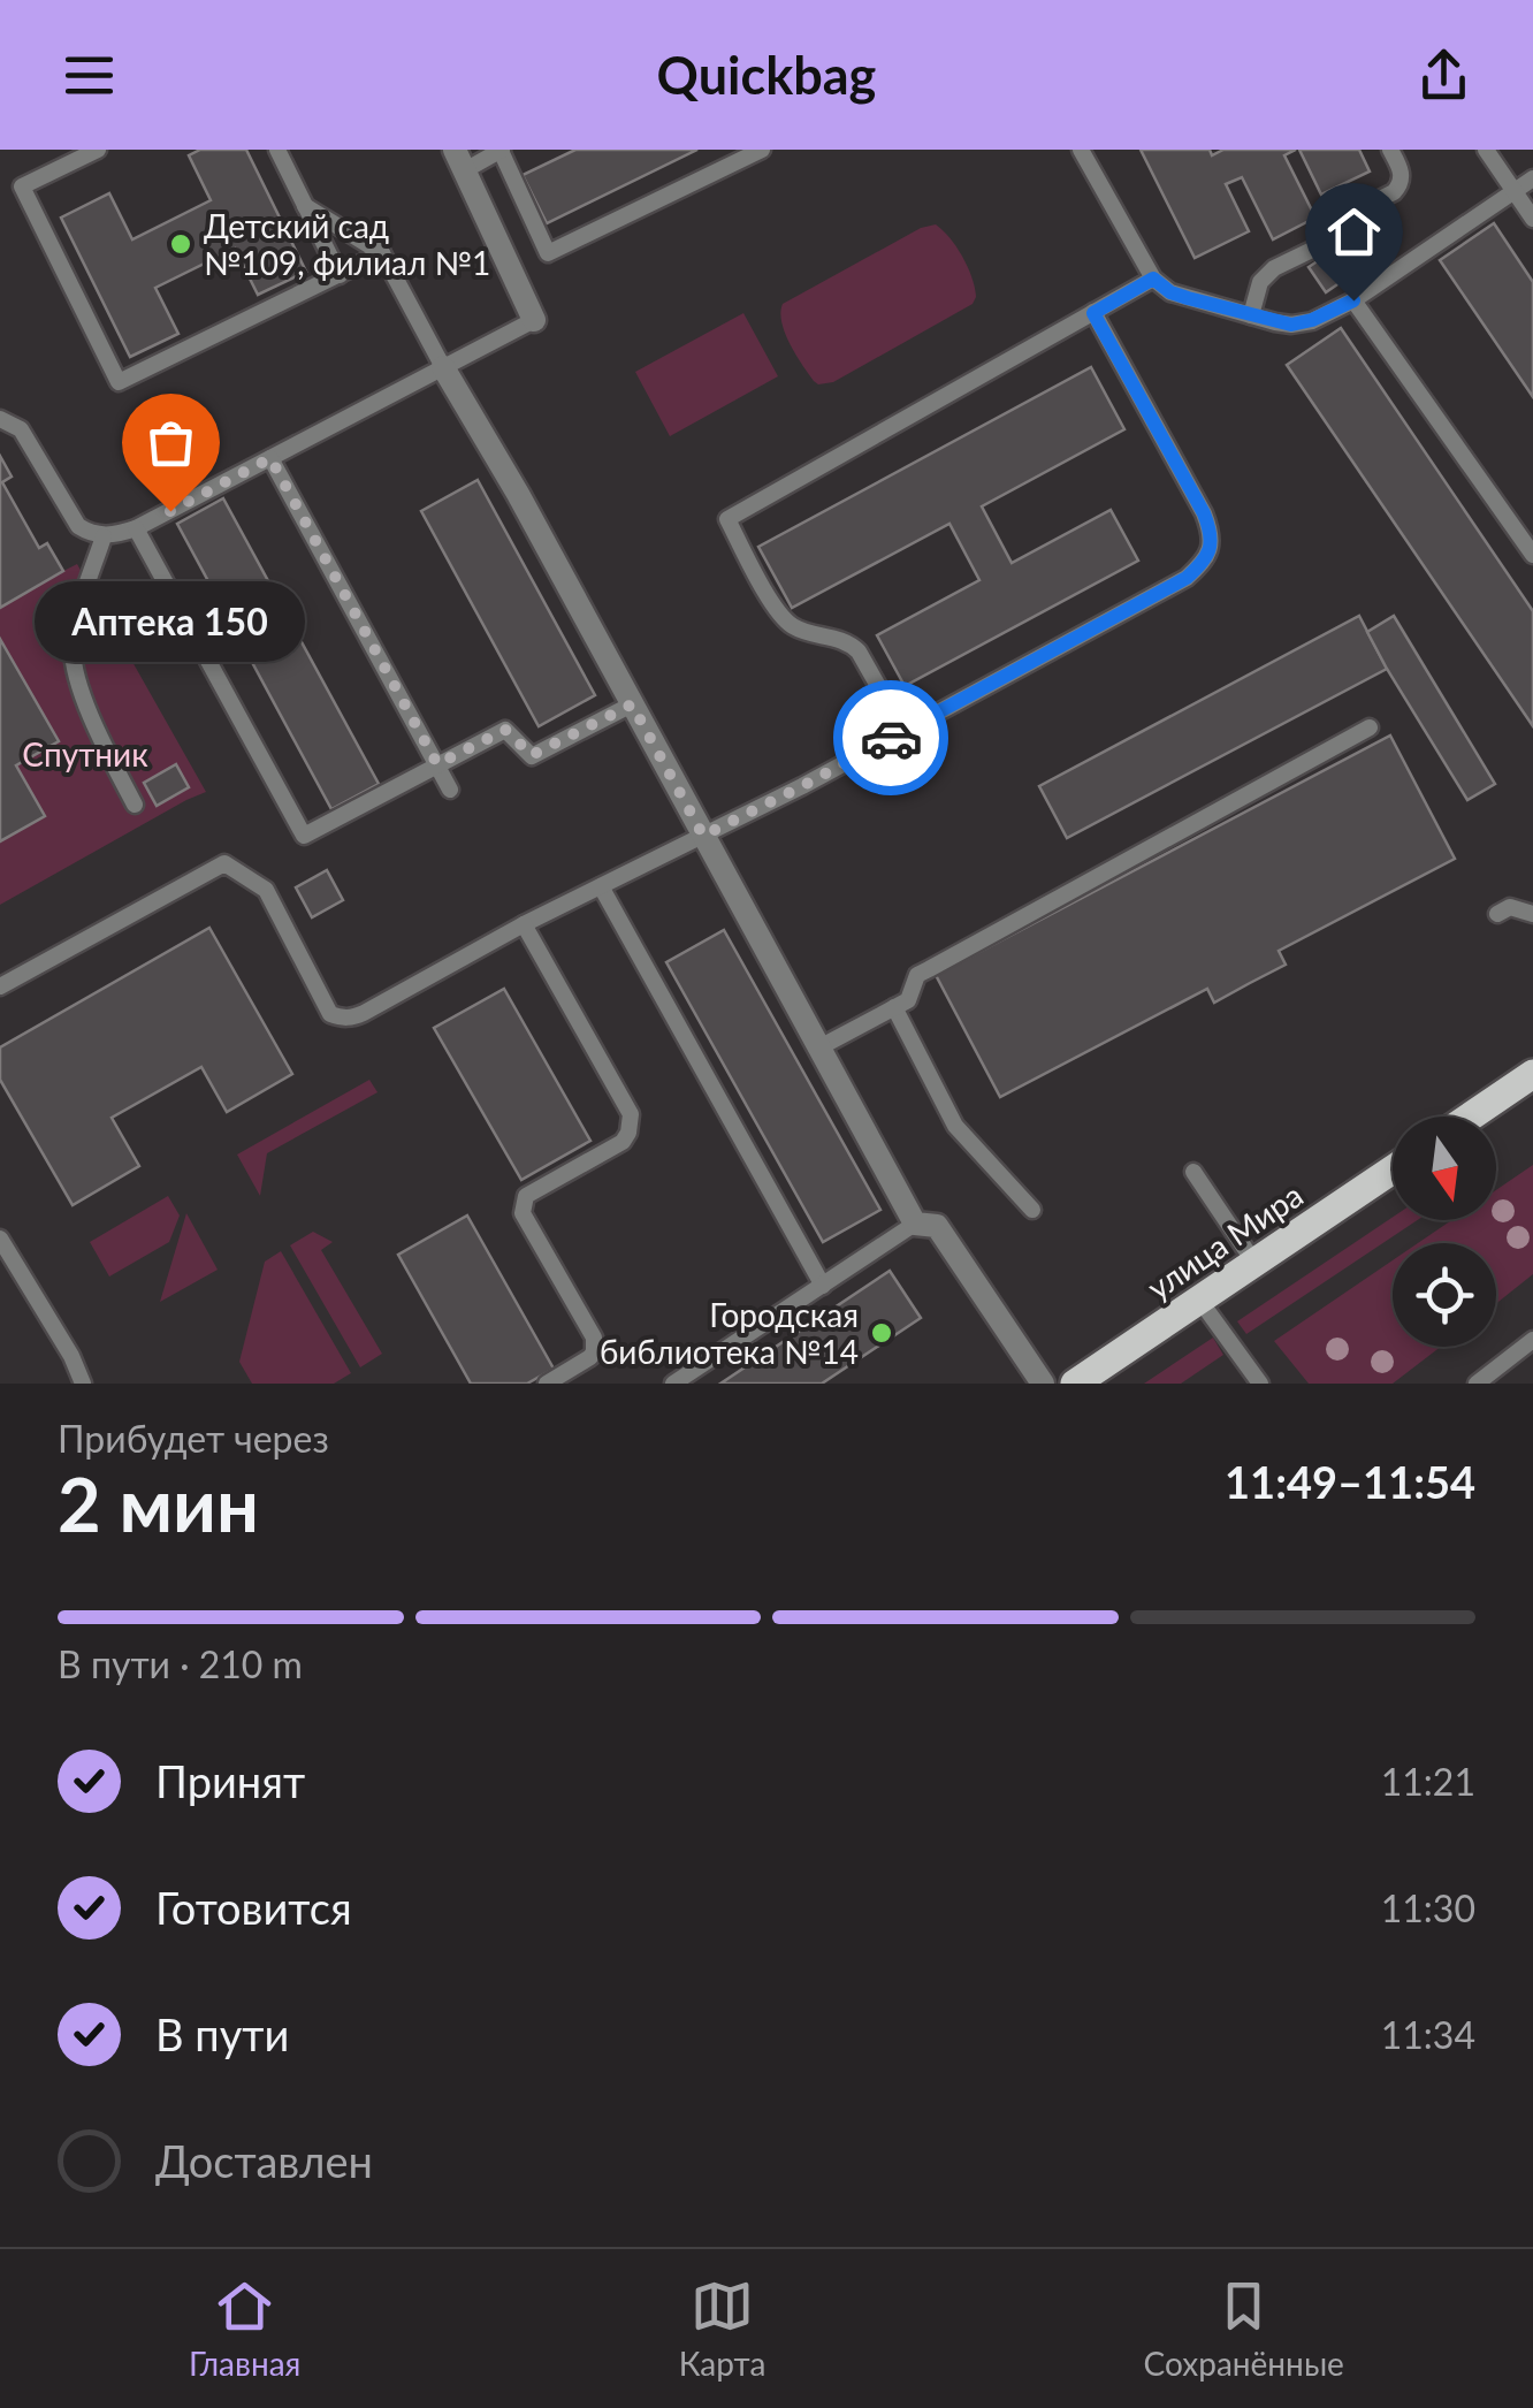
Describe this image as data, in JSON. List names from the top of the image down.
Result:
{
  "streets": {
    "main road": ["улица Мира"]
  },
  "parks": ["Спутник"],
  "places": ["Детский сад №109, филиал №1", "Аптека 150", "Городская библиотека №14"],
  "north": "bottom",
  "page": {
    "header": "Quickbag",
    "bubble": "Аптека 150",
    "heading": ["2 мин", "Прибудет через", "11:49–11:54"],
    "bar": "В пути · 210 m",
    "list": [
      ["Принят", "11:21"],
      ["Готовится", "11:30"],
      ["В пути", "11:34"],
      "Доставлен"
    ],
    "tabs": ["Главная", "Карта", "Сохранённые"]
  }
}
